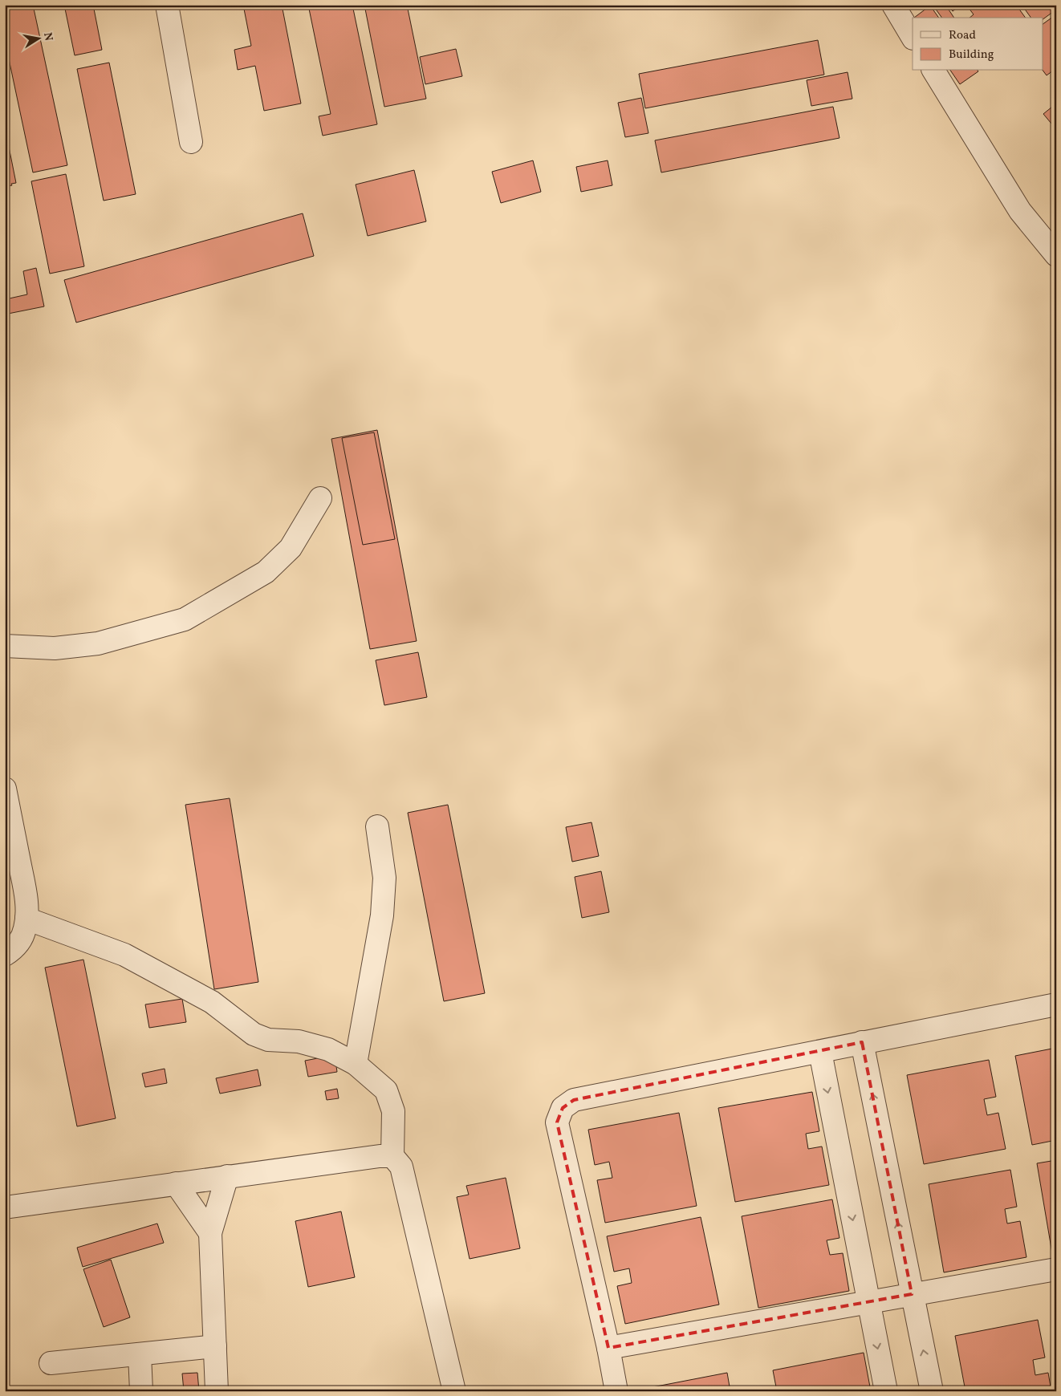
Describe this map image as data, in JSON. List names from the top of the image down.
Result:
{
  "legend": ["Road", "Building"],
  "north": "right"
}
